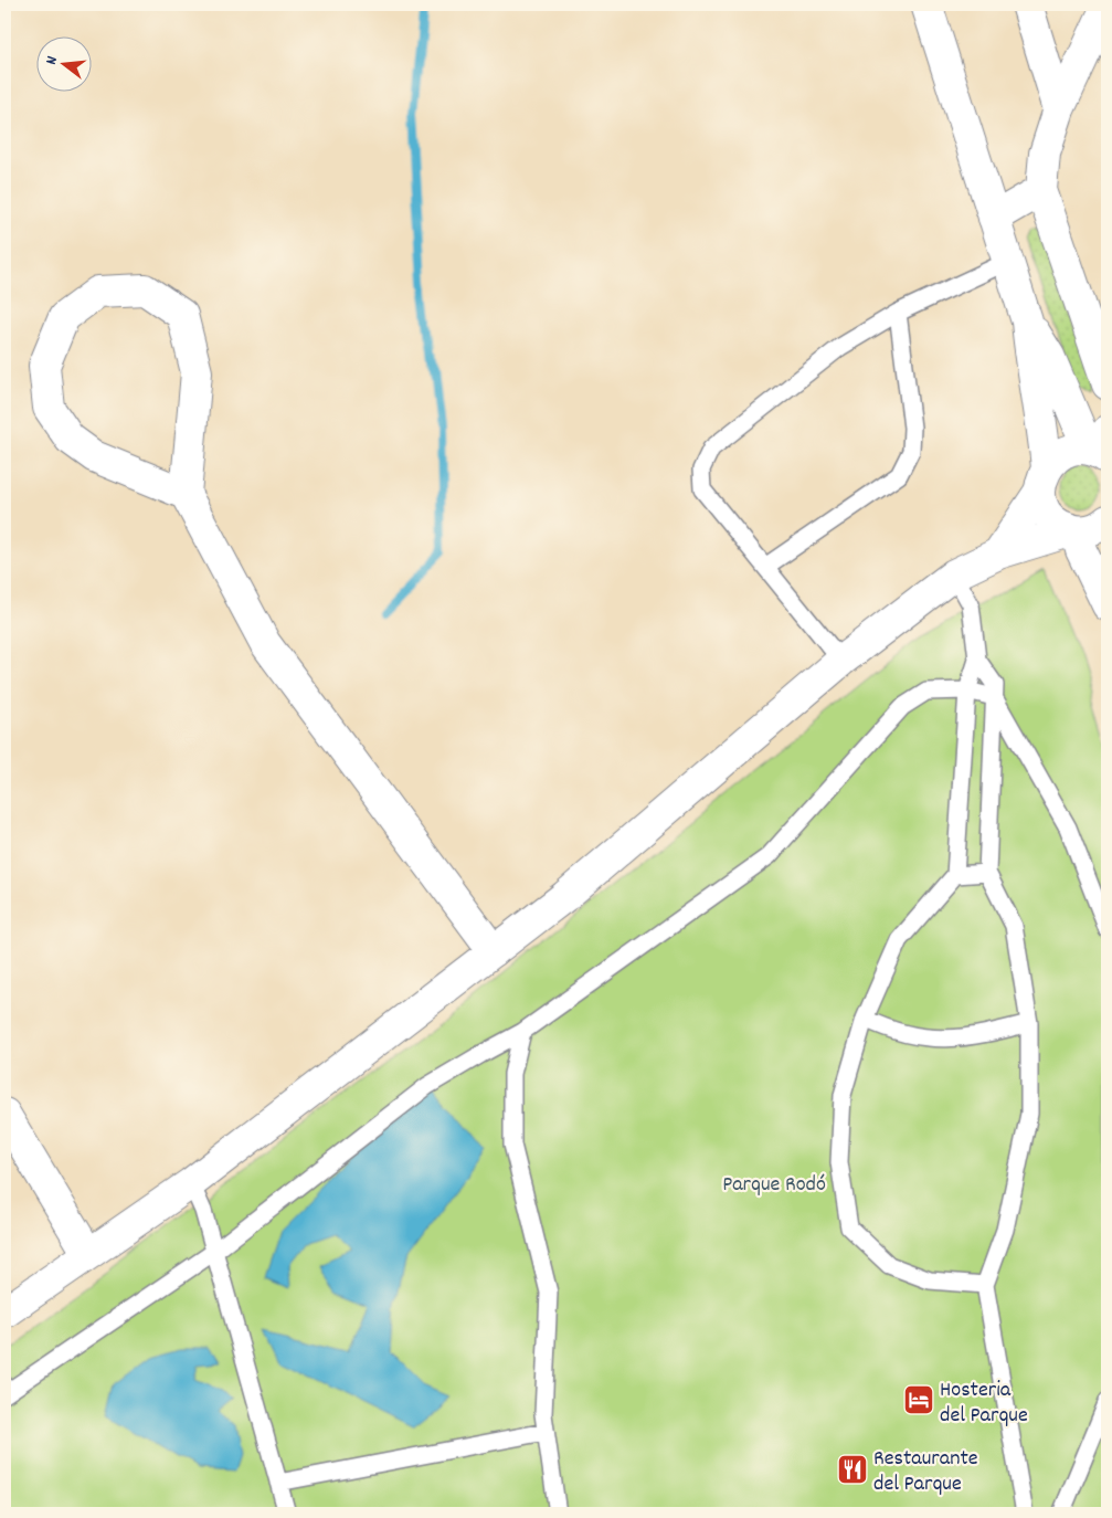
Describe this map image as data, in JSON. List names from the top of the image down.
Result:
{
  "parks": ["Parque Rodó"],
  "places": {
    "hotel": ["Hosteria del Parque"],
    "restaurant": ["Restaurante del Parque"]
  },
  "north": "left"
}
